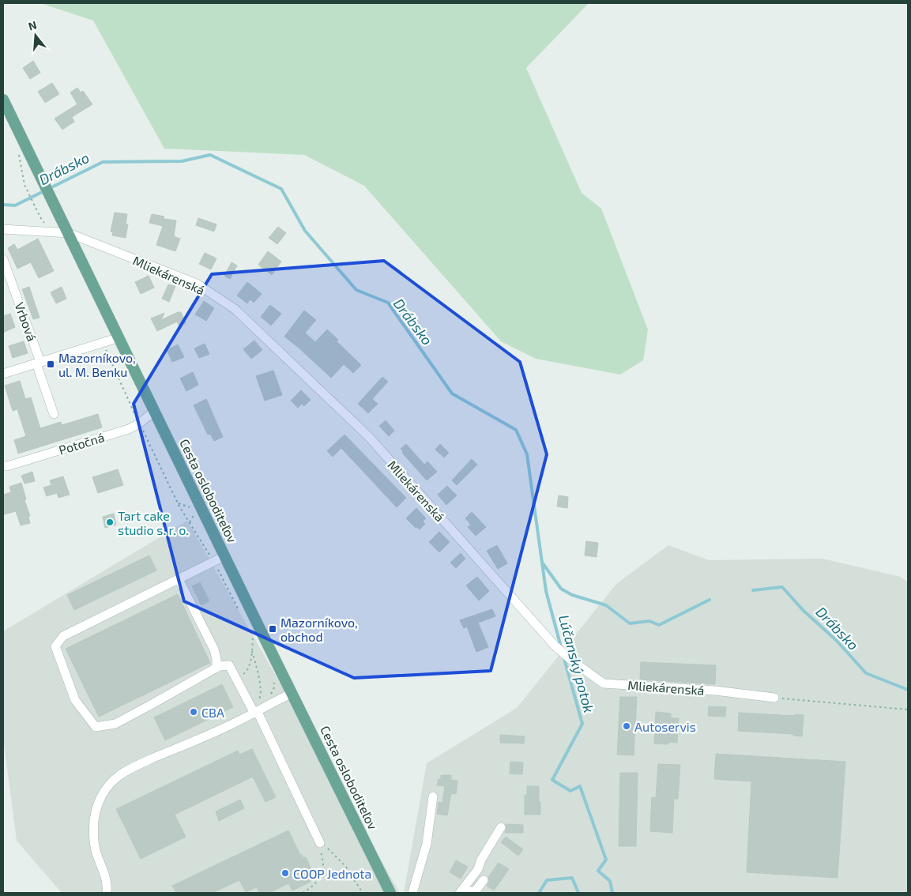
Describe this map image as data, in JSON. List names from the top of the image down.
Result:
{
  "streets": {
    "main road": ["Cesta osloboditeľov"],
    "street": ["Mliekárenská", "Vrbová", "Potočná"]
  },
  "crossings": [
    ["Mliekárenská", "Cesta osloboditeľov"],
    ["Potočná", "Cesta osloboditeľov"]
  ],
  "water": ["Drábsko", "Lúčanský potok"],
  "places": {
    "transit": ["Mazorníkovo, ul. M. Benku", "Mazorníkovo, obchod"],
    "other": [
      "Tart cake studio s. r. o.",
      "CBA",
      "Autoservis",
      "COOP Jednota"
    ]
  },
  "north": "top"
}
